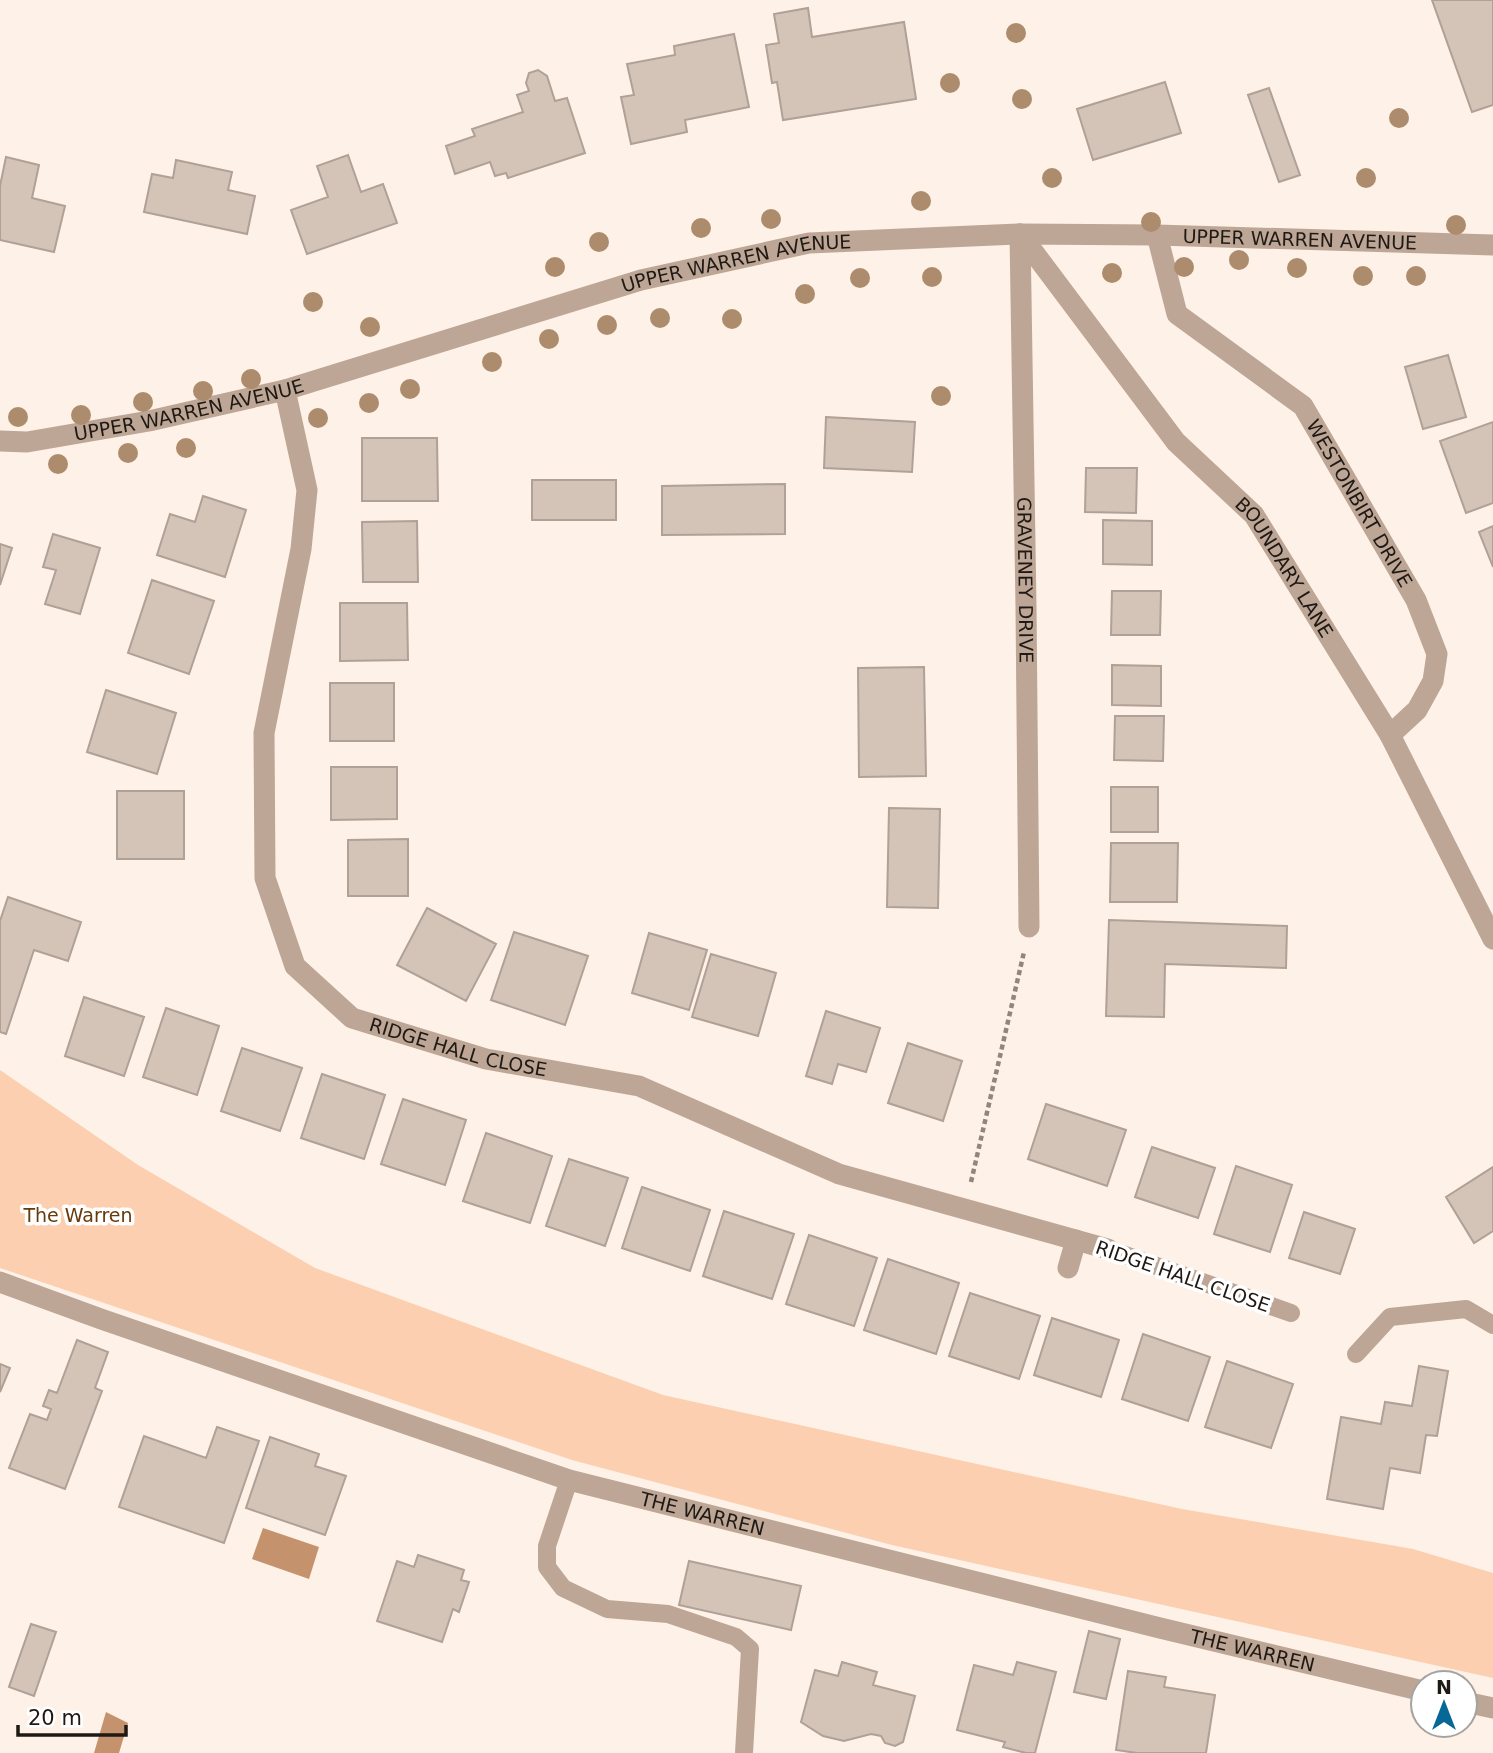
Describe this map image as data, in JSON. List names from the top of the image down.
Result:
{
  "streets": {
    "street": [
      "UPPER WARREN AVENUE",
      "WESTONBIRT DRIVE",
      "BOUNDARY LANE",
      "GRAVENEY DRIVE",
      "RIDGE HALL CLOSE",
      "THE WARREN"
    ]
  },
  "crossings": [
    ["UPPER WARREN AVENUE", "WESTONBIRT DRIVE"],
    ["UPPER WARREN AVENUE", "BOUNDARY LANE"],
    ["UPPER WARREN AVENUE", "GRAVENEY DRIVE"],
    ["UPPER WARREN AVENUE", "RIDGE HALL CLOSE"],
    ["WESTONBIRT DRIVE", "BOUNDARY LANE"],
    ["BOUNDARY LANE", "GRAVENEY DRIVE"]
  ],
  "parks": ["The Warren"],
  "scale_bar": "20 m",
  "north": "top"
}
